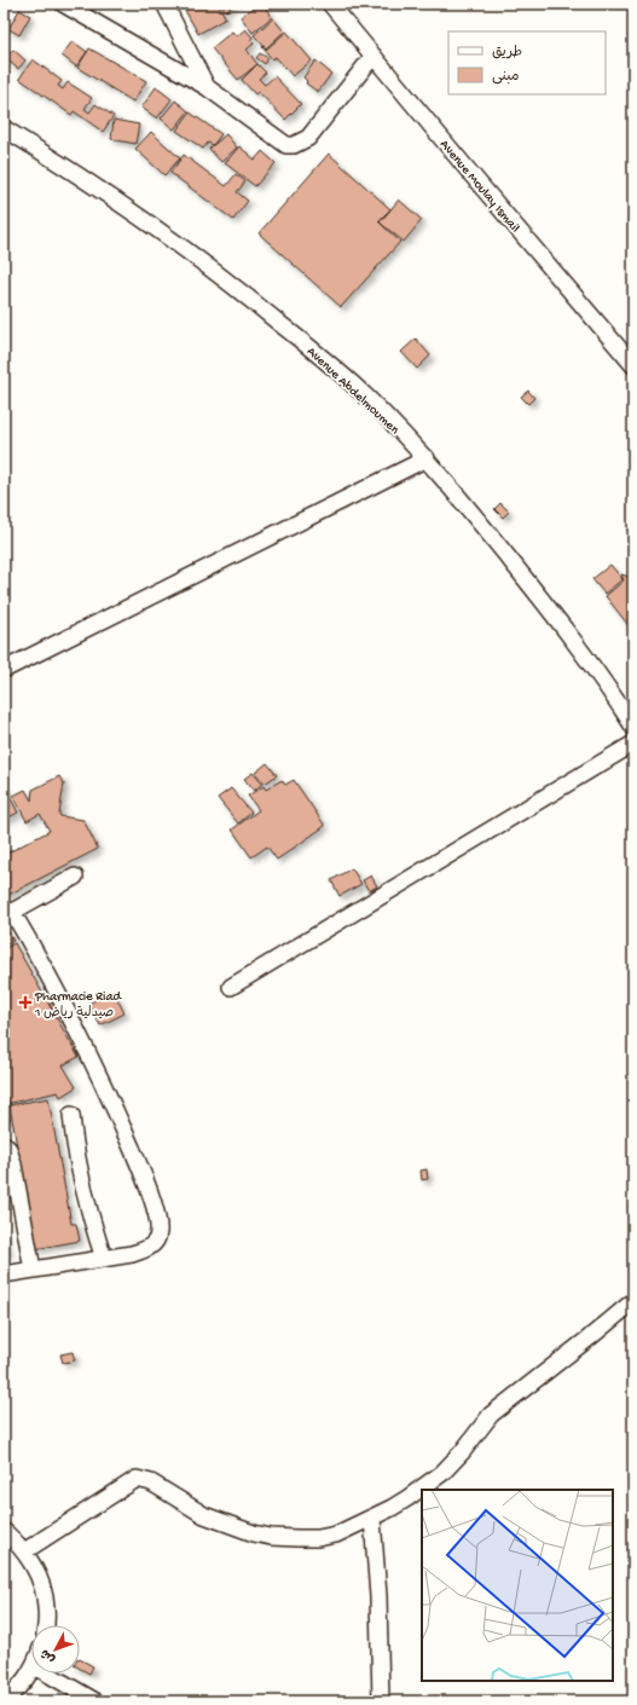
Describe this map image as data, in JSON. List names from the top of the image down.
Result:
{
  "streets": {
    "street": ["Avenue Moulay Ismail", "Avenue Abdelmoumen"]
  },
  "places": {
    "health": ["Pharmacie Riad 1 صيدلية رياض"]
  },
  "legend": ["طريق", "مبنى"],
  "north": "bottom left"
}
